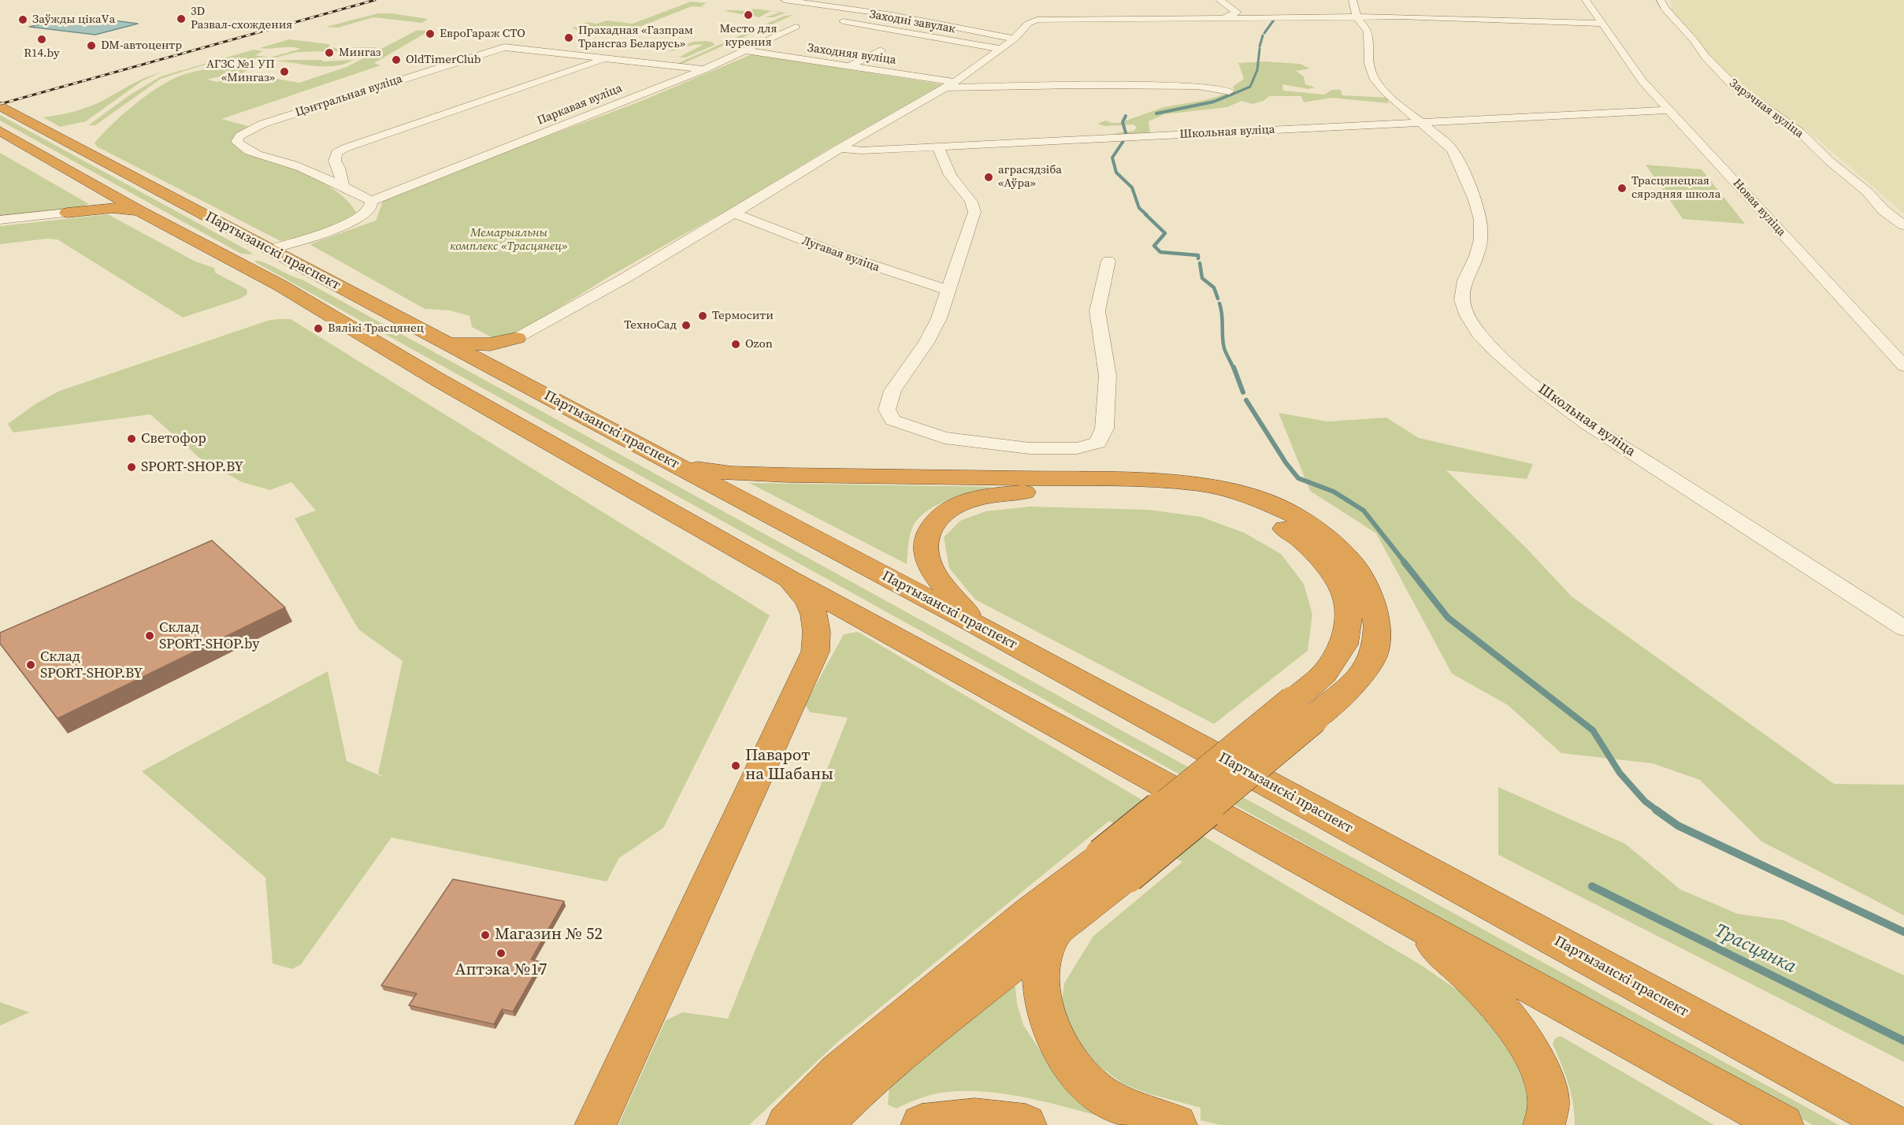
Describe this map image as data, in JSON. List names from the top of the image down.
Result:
{
  "streets": {
    "highway": ["Партызанскі праспект"],
    "street": [
      "Заходні завулак",
      "Заходняя вуліца",
      "Цэнтральная вуліца",
      "Паркавая вуліца",
      "Зарэчная вуліца",
      "Школьная вуліца",
      "Новая вуліца",
      "Лугавая вуліца"
    ]
  },
  "crossings": [
    ["Заходняя вуліца", "Паркавая вуліца"],
    ["Цэнтральная вуліца", "Паркавая вуліца"]
  ],
  "water": ["Трасцянка"],
  "parks": ["Мемарыяльны комплекс «Трасцянец»"],
  "places": [
    "Место для курения",
    "3D Развал-схождения",
    "Заўжды цікаVа",
    "ЕвроГараж СТО",
    "Прахадная «Газпрам Трансгаз Беларусь»",
    "R14.by",
    "DM-автоцентр",
    "Мингаз",
    "OldTimerClub",
    "АГЗС №1 УП «Мингаз»",
    "аграсядзіба «Аўра»",
    "Трасцянецкая сярэдняя школа",
    "Термосити",
    "ТехноСад",
    "Вялікі Трасцянец",
    "Ozon",
    "Светофор",
    "SPORT-SHOP.BY",
    "Склад SPORT-SHOP.by",
    "Склад SPORT-SHOP.BY",
    "Паварот на Шабаны",
    "Магазин № 52",
    "Аптэка №17"
  ]
}
